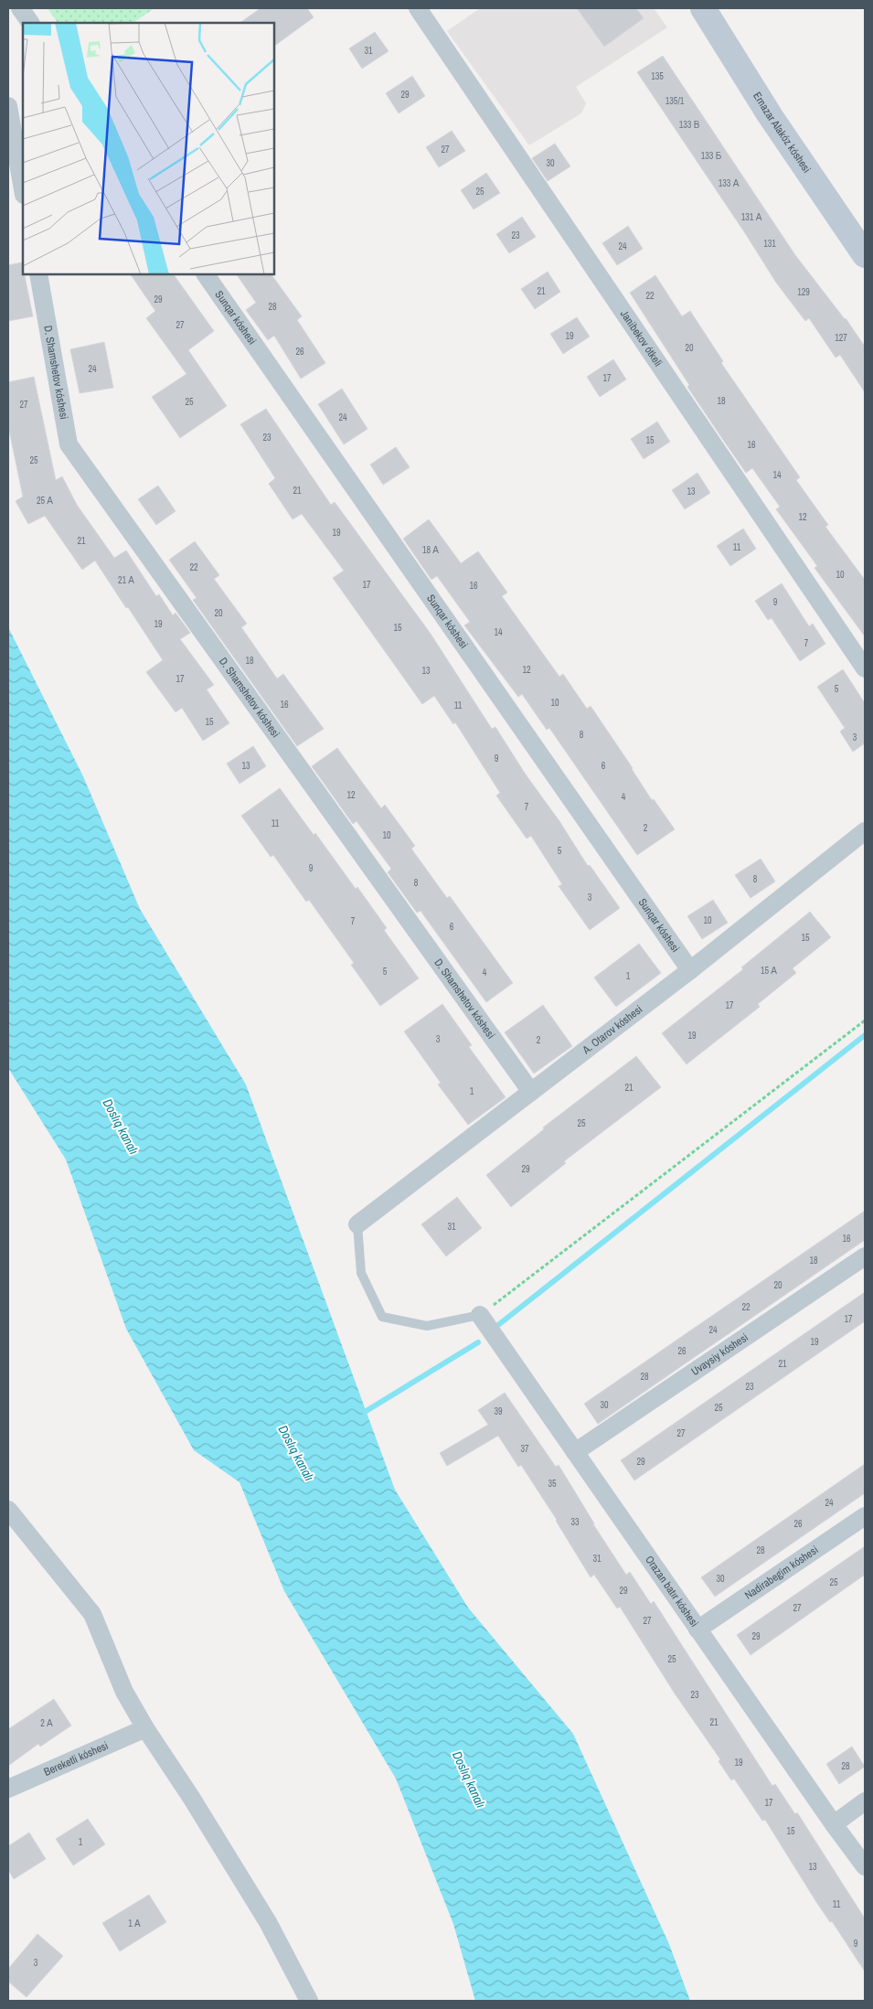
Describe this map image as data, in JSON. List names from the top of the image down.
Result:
{
  "streets": {
    "main road": ["Ernazar Alakóz kóshesi"],
    "street": [
      "Sunqar kóshesi",
      "Janibekov ótkeli",
      "D. Shamshetov kóshesi",
      "A. Otarov kóshesi",
      "Uvaysiy kóshesi",
      "Nadirabegim kóshesi",
      "Orazan batır kóshesi",
      "Bereketli kóshesi"
    ]
  },
  "crossings": [
    ["Sunqar kóshesi", "A. Otarov kóshesi"],
    ["D. Shamshetov kóshesi", "A. Otarov kóshesi"],
    ["Uvaysiy kóshesi", "Orazan batır kóshesi"],
    ["Nadirabegim kóshesi", "Orazan batır kóshesi"]
  ],
  "water": ["Doslıq kanalı"],
  "house_numbers": [
    "31",
    "135",
    "29",
    "135/1",
    "133 В",
    "27",
    "133 Б",
    "30",
    "133 А",
    "25",
    "131 А",
    "23",
    "131",
    "24",
    "21",
    "129",
    "22",
    "29",
    "28",
    "27",
    "19",
    "127",
    "20",
    "26",
    "24",
    "17",
    "18",
    "25",
    "27",
    "24",
    "23",
    "15",
    "16",
    "25",
    "14",
    "21",
    "13",
    "25 А",
    "12",
    "19",
    "21",
    "11",
    "18 А",
    "22",
    "10",
    "21 А",
    "17",
    "16",
    "9",
    "20",
    "19",
    "15",
    "14",
    "7",
    "18",
    "12",
    "13",
    "17",
    "5",
    "10",
    "16",
    "11",
    "15",
    "8",
    "3",
    "9",
    "13",
    "6",
    "12",
    "4",
    "7",
    "11",
    "2",
    "10",
    "5",
    "9",
    "8",
    "8",
    "3",
    "10",
    "7",
    "6",
    "15",
    "15 А",
    "5",
    "4",
    "1",
    "17",
    "19",
    "3",
    "2",
    "21",
    "1",
    "25",
    "29",
    "31",
    "16",
    "18",
    "20",
    "22",
    "17",
    "24",
    "19",
    "26",
    "21",
    "28",
    "23",
    "30",
    "25",
    "39",
    "27",
    "37",
    "29",
    "35",
    "24",
    "33",
    "26",
    "28",
    "31",
    "30",
    "25",
    "29",
    "27",
    "27",
    "29",
    "25",
    "23",
    "21",
    "2 А",
    "19",
    "28",
    "17",
    "15",
    "1",
    "13",
    "11",
    "1 А",
    "9",
    "3"
  ]
}
